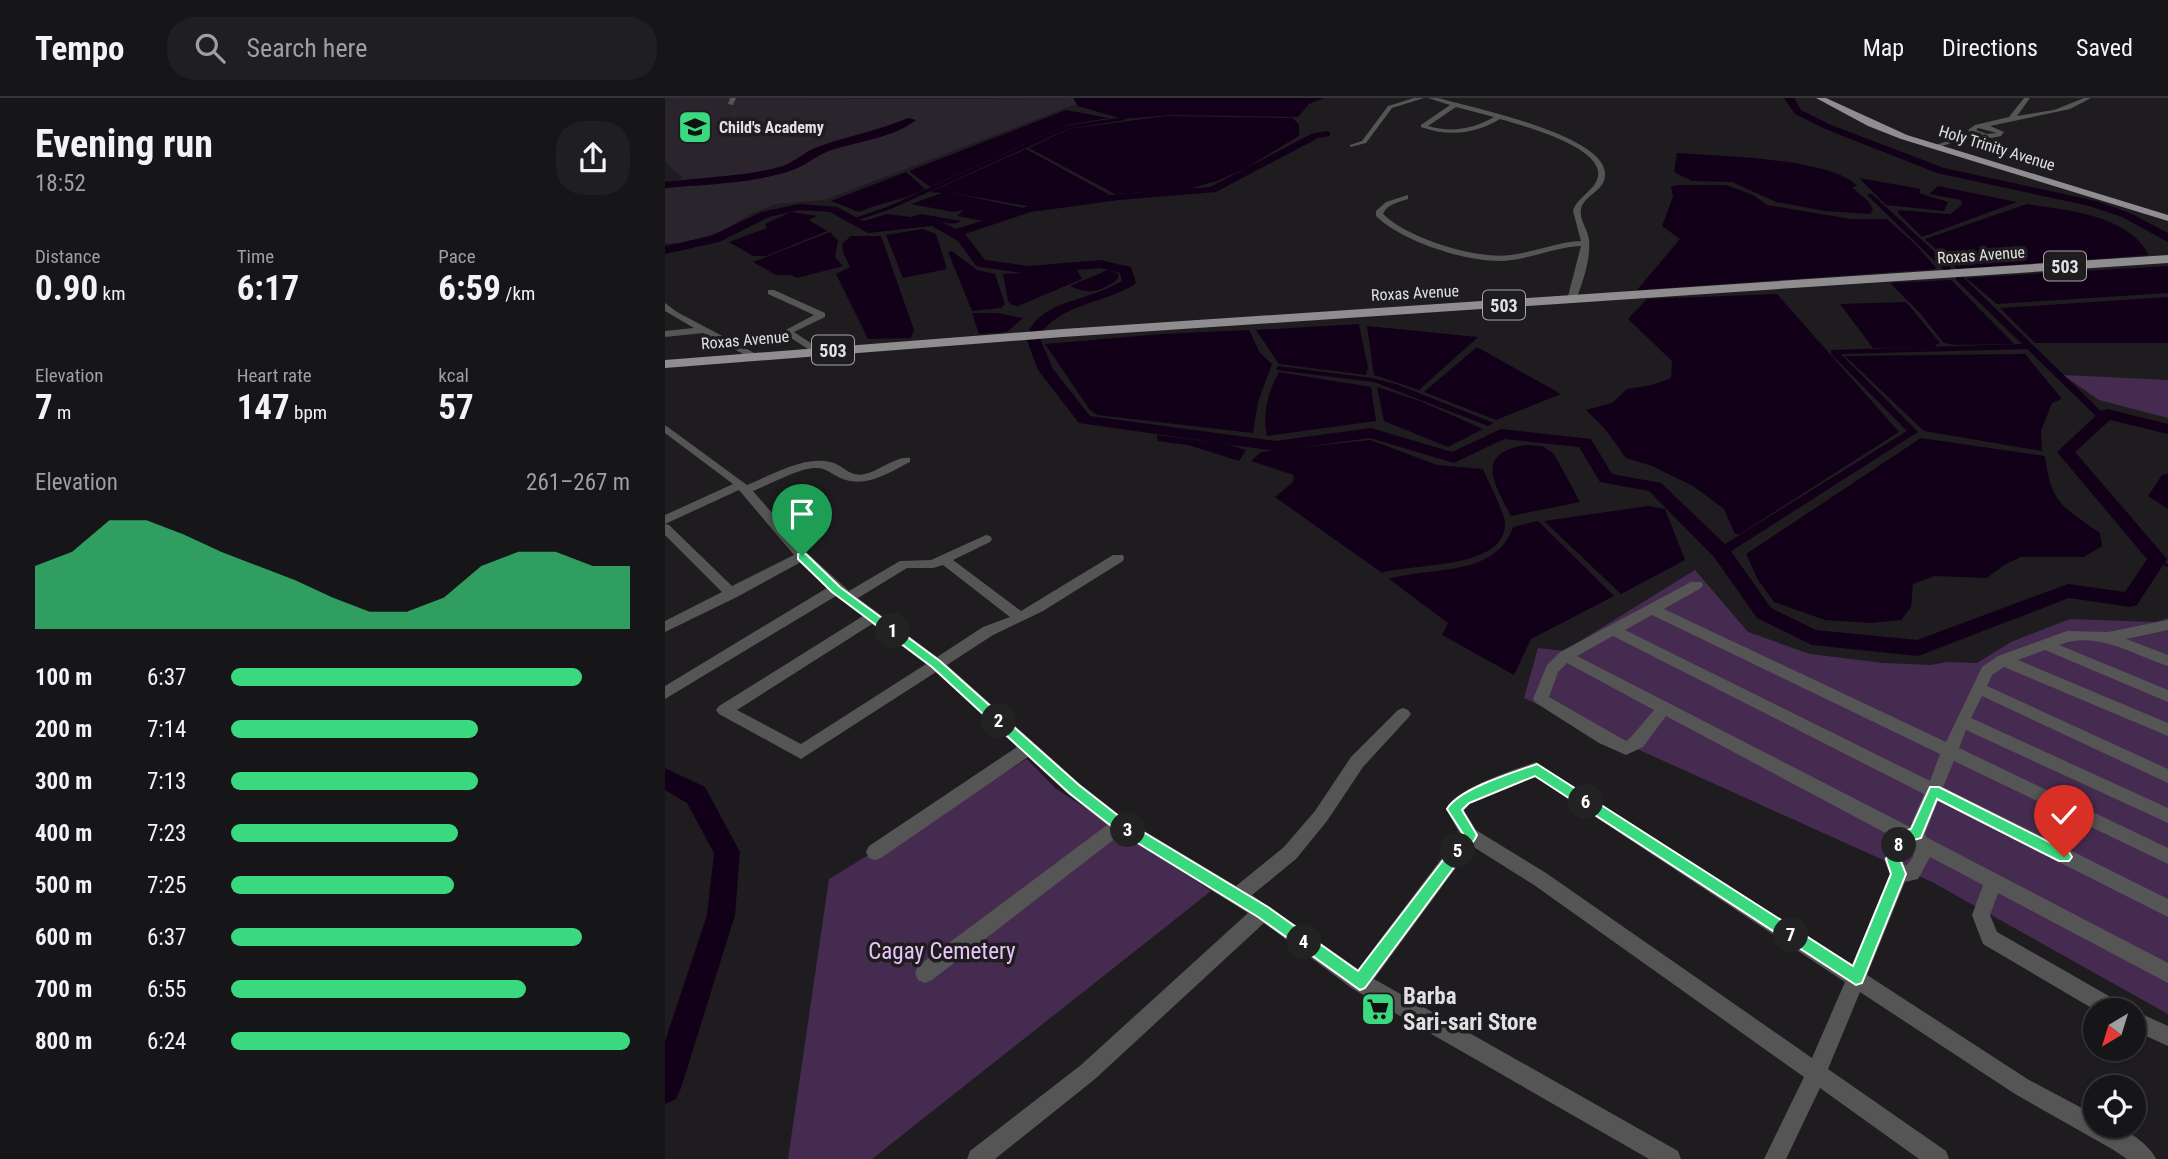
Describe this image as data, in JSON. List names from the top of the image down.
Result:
{
  "streets": {
    "main road": ["Holy Trinity Avenue", "Roxas Avenue", "503"]
  },
  "parks": ["Cagay Cemetery"],
  "places": {
    "school or university": ["Child's Academy"],
    "supermarket": ["Barba Sari-sari Store"]
  },
  "north": "bottom left",
  "page": {
    "header": "Tempo",
    "search": "Search here",
    "nav": ["Map", "Directions", "Saved"],
    "heading": ["Evening run", "18:52"],
    "stats": [
      ["Distance", "0.90 km"],
      ["Time", "6:17"],
      ["Pace", "6:59 /km"],
      ["Elevation", "7 m"],
      ["Heart rate", "147 bpm"],
      ["kcal", "57"]
    ],
    "chart": ["Elevation", "261–267 m"],
    "pins": [
      "1",
      "2",
      "6",
      "3",
      "8",
      "5",
      "7",
      "4"
    ],
    "list": [
      {
        "name": "100 m",
        "note": "6:37"
      },
      {
        "name": "200 m",
        "note": "7:14"
      },
      {
        "name": "300 m",
        "note": "7:13"
      },
      {
        "name": "400 m",
        "note": "7:23"
      },
      {
        "name": "500 m",
        "note": "7:25"
      },
      {
        "name": "600 m",
        "note": "6:37"
      },
      {
        "name": "700 m",
        "note": "6:55"
      },
      {
        "name": "800 m",
        "note": "6:24"
      }
    ]
  }
}
